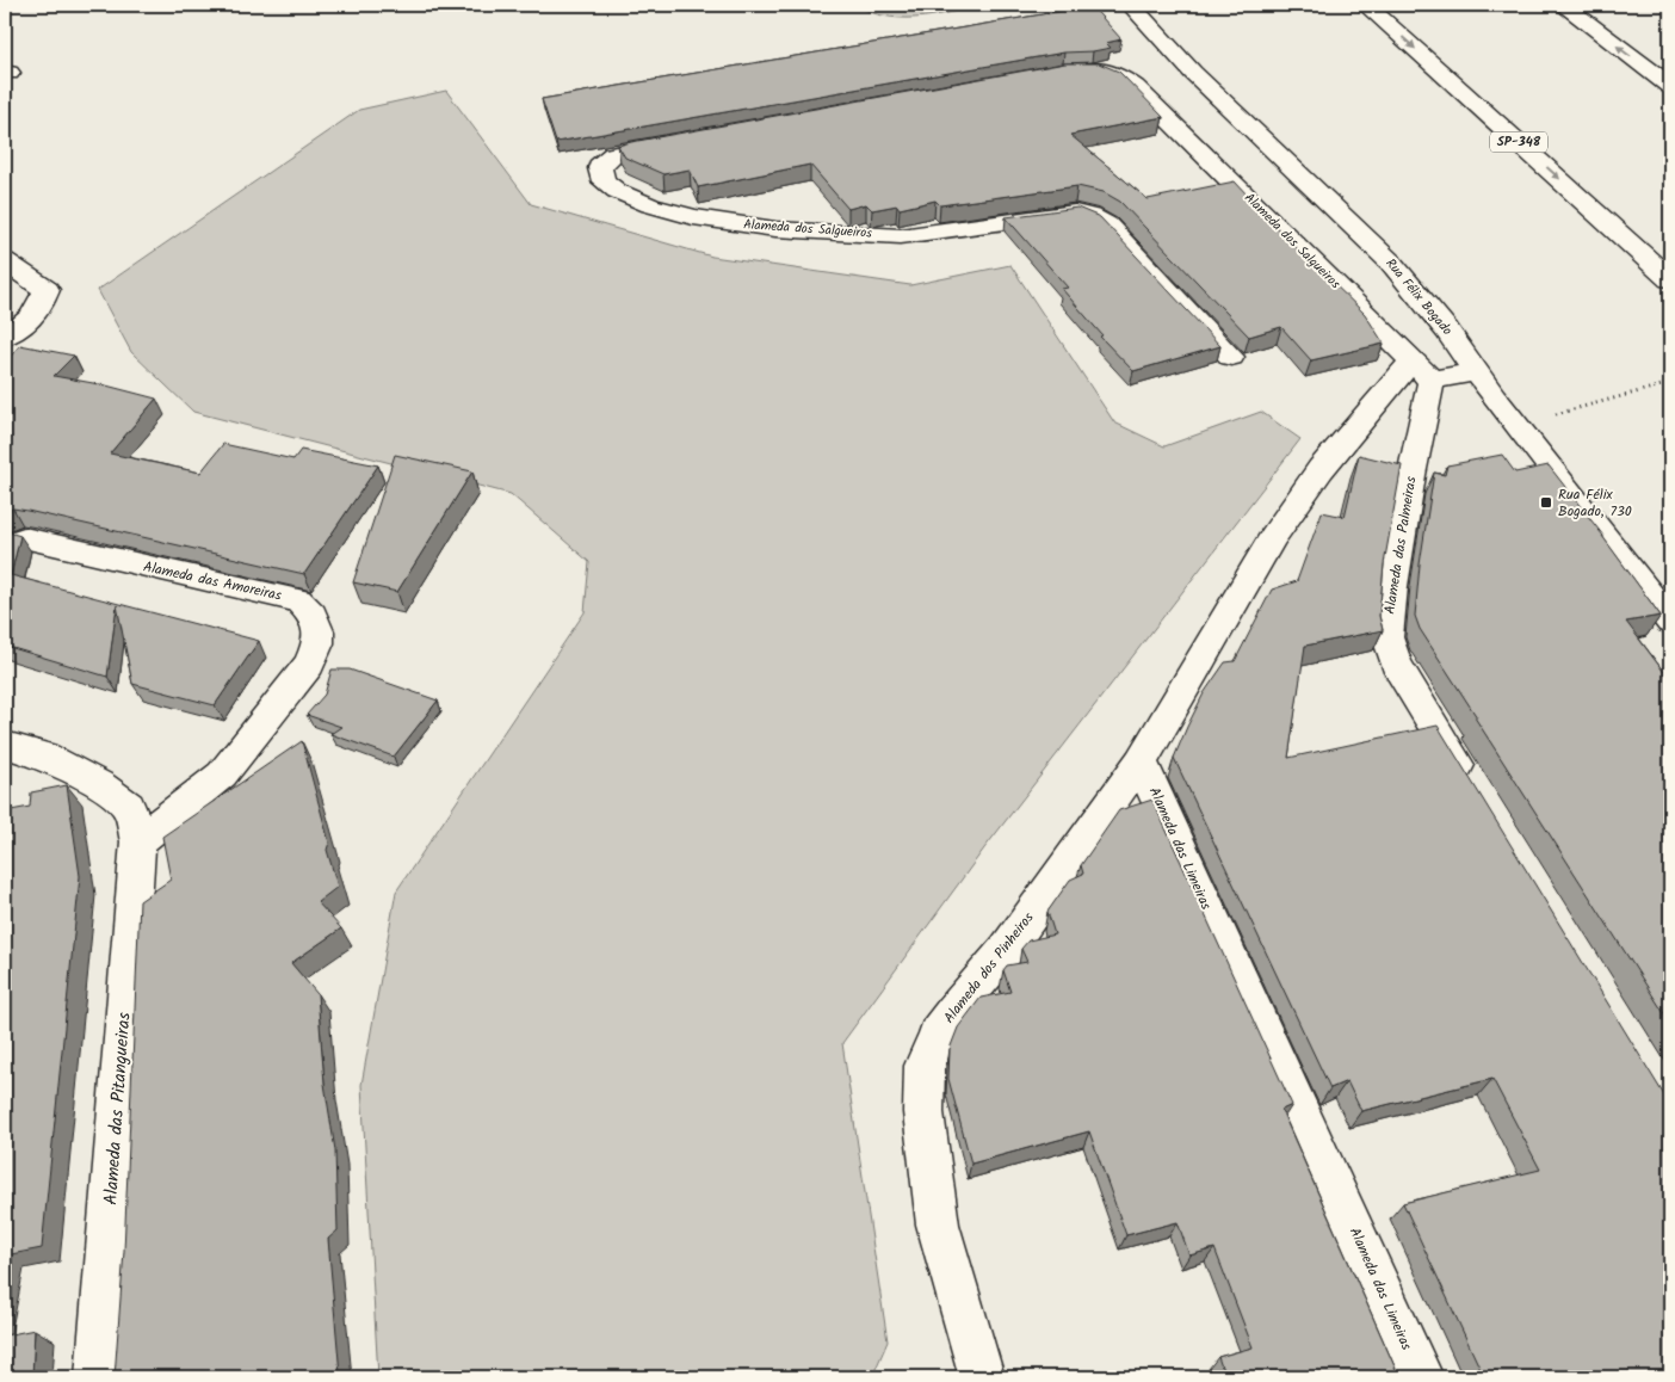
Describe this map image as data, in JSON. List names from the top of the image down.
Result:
{
  "streets": {
    "main road": [
      "SP-348",
      "Alameda dos Salgueiros",
      "Rua Félix Bogado",
      "Alameda das Palmeiras",
      "Alameda das Amoreiras",
      "Alameda das Limeiras",
      "Alameda dos Pinheiros",
      "Alameda das Pitangueiras"
    ]
  },
  "crossings": [
    ["Alameda dos Salgueiros", "Alameda das Palmeiras"],
    ["Alameda das Amoreiras", "Alameda das Pitangueiras"],
    ["Alameda das Limeiras", "Alameda dos Pinheiros"]
  ],
  "places": {
    "transit": ["Rua Félix Bogado, 730"]
  }
}
